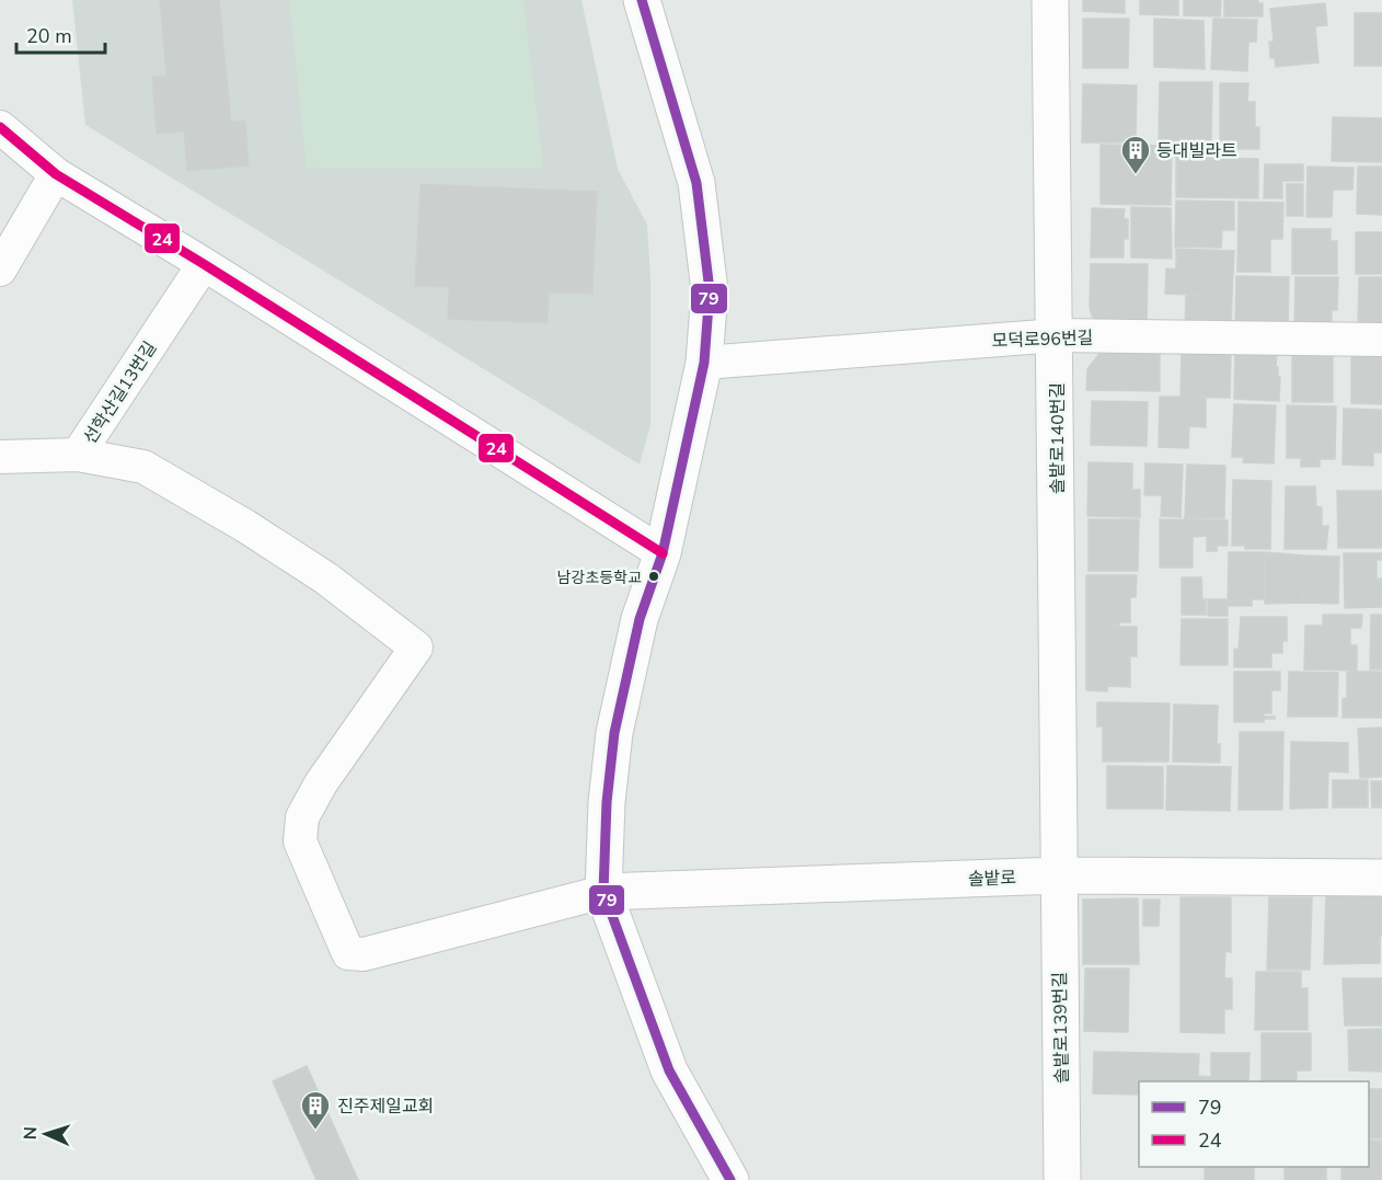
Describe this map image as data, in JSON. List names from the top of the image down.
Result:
{
  "streets": {
    "street": [
      "모덕로96번길",
      "선학산길13번길",
      "솔밭로140번길",
      "솔밭로",
      "솔밭로139번길"
    ]
  },
  "crossings": [
    ["모덕로96번길", "솔밭로140번길"],
    ["솔밭로140번길", "솔밭로"],
    ["솔밭로140번길", "솔밭로139번길"],
    ["솔밭로", "솔밭로139번길"]
  ],
  "places": {
    "building": ["등대빌라트", "진주제일교회"],
    "other": ["남강초등학교"]
  },
  "lines": ["transit line 79", "transit line 24"],
  "legend": ["79", "24"],
  "scale_bar": "20 m",
  "north": "left"
}
